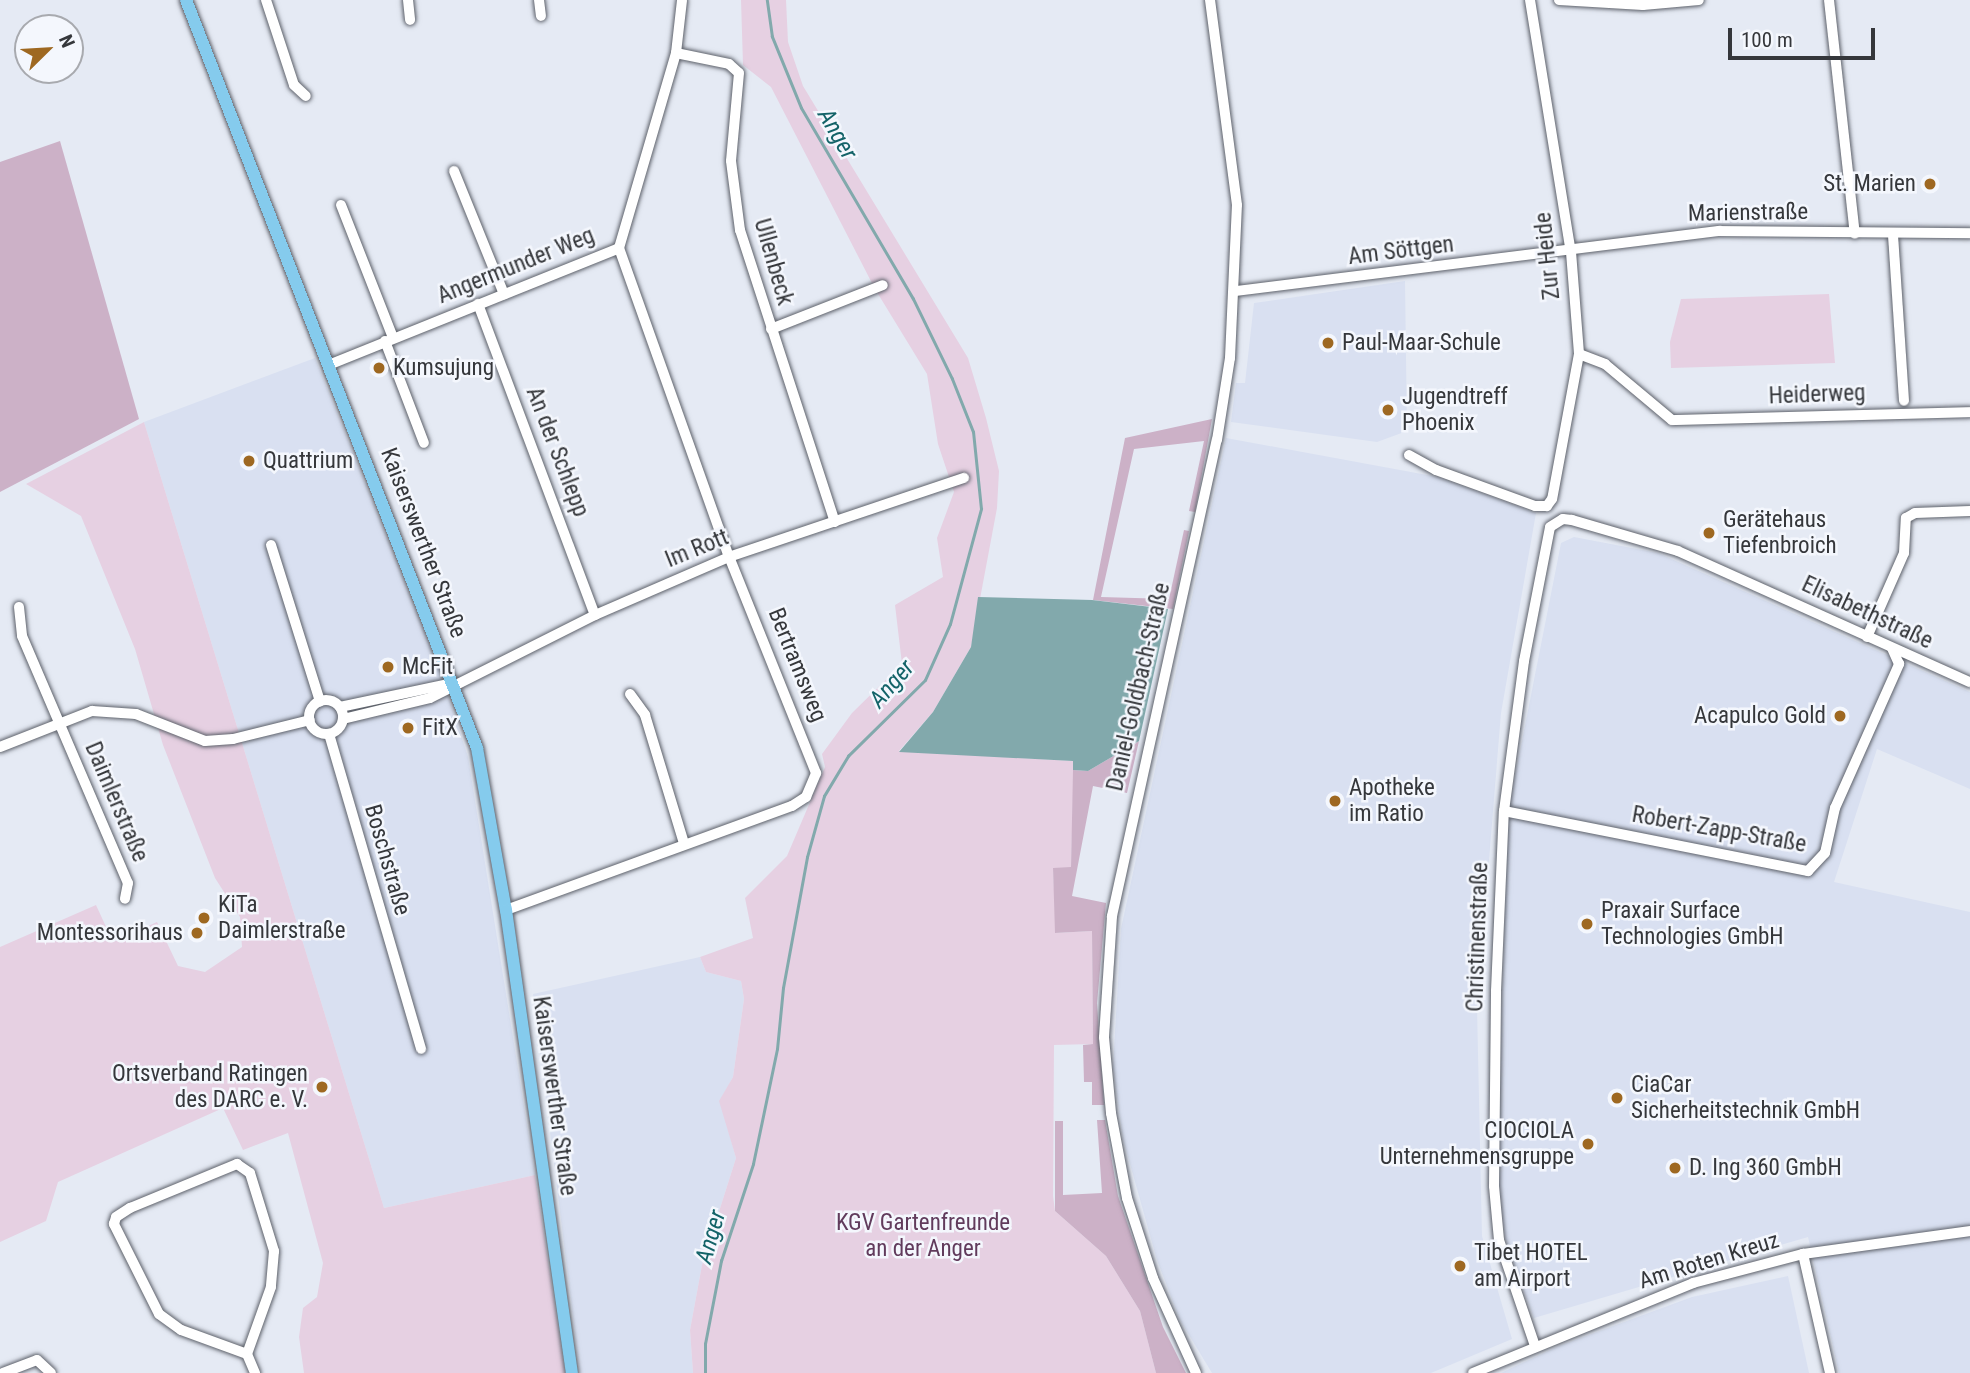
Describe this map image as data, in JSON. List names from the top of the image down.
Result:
{
  "streets": {
    "main road": ["Kaiserswerther Straße"],
    "street": [
      "Marienstraße",
      "Am Söttgen",
      "Zur Heide",
      "Ullenbeck",
      "Angermunder Weg",
      "Heiderweg",
      "An der Schlepp",
      "Im Rott",
      "Elisabethstraße",
      "Bertramsweg",
      "Daniel-Goldbach-Straße",
      "Daimlerstraße",
      "Robert-Zapp-Straße",
      "Boschstraße",
      "Christinenstraße",
      "Am Roten Kreuz"
    ]
  },
  "crossings": [
    ["Marienstraße", "Am Söttgen"],
    ["Marienstraße", "Zur Heide"],
    ["Am Söttgen", "Zur Heide"],
    ["Am Söttgen", "Daniel-Goldbach-Straße"],
    ["Zur Heide", "Heiderweg"],
    ["Ullenbeck", "Angermunder Weg"],
    ["Ullenbeck", "Im Rott"],
    ["Angermunder Weg", "An der Schlepp"],
    ["Angermunder Weg", "Kaiserswerther Straße"],
    ["Angermunder Weg", "Bertramsweg"],
    ["An der Schlepp", "Im Rott"],
    ["Kaiserswerther Straße", "Im Rott"],
    ["Kaiserswerther Straße", "Bertramsweg"],
    ["Im Rott", "Bertramsweg"],
    ["Im Rott", "Boschstraße"],
    ["Elisabethstraße", "Robert-Zapp-Straße"],
    ["Elisabethstraße", "Christinenstraße"],
    ["Robert-Zapp-Straße", "Christinenstraße"],
    ["Christinenstraße", "Am Roten Kreuz"]
  ],
  "water": ["Anger"],
  "parks": ["KGV Gartenfreunde an der Anger"],
  "places": [
    "St. Marien",
    "Paul-Maar-Schule",
    "Kumsujung",
    "Jugendtreff Phoenix",
    "Quattrium",
    "Gerätehaus Tiefenbroich",
    "McFit",
    "Acapulco Gold",
    "FitX",
    "Apotheke im Ratio",
    "KiTa Daimlerstraße",
    "Praxair Surface Technologies GmbH",
    "Montessorihaus",
    "Ortsverband Ratingen des DARC e. V.",
    "CiaCar Sicherheitstechnik GmbH",
    "CIOCIOLA Unternehmensgruppe",
    "D. Ing 360 GmbH",
    "Tibet HOTEL am Airport"
  ],
  "scale_bar": "100 m",
  "north": "top right"
}
